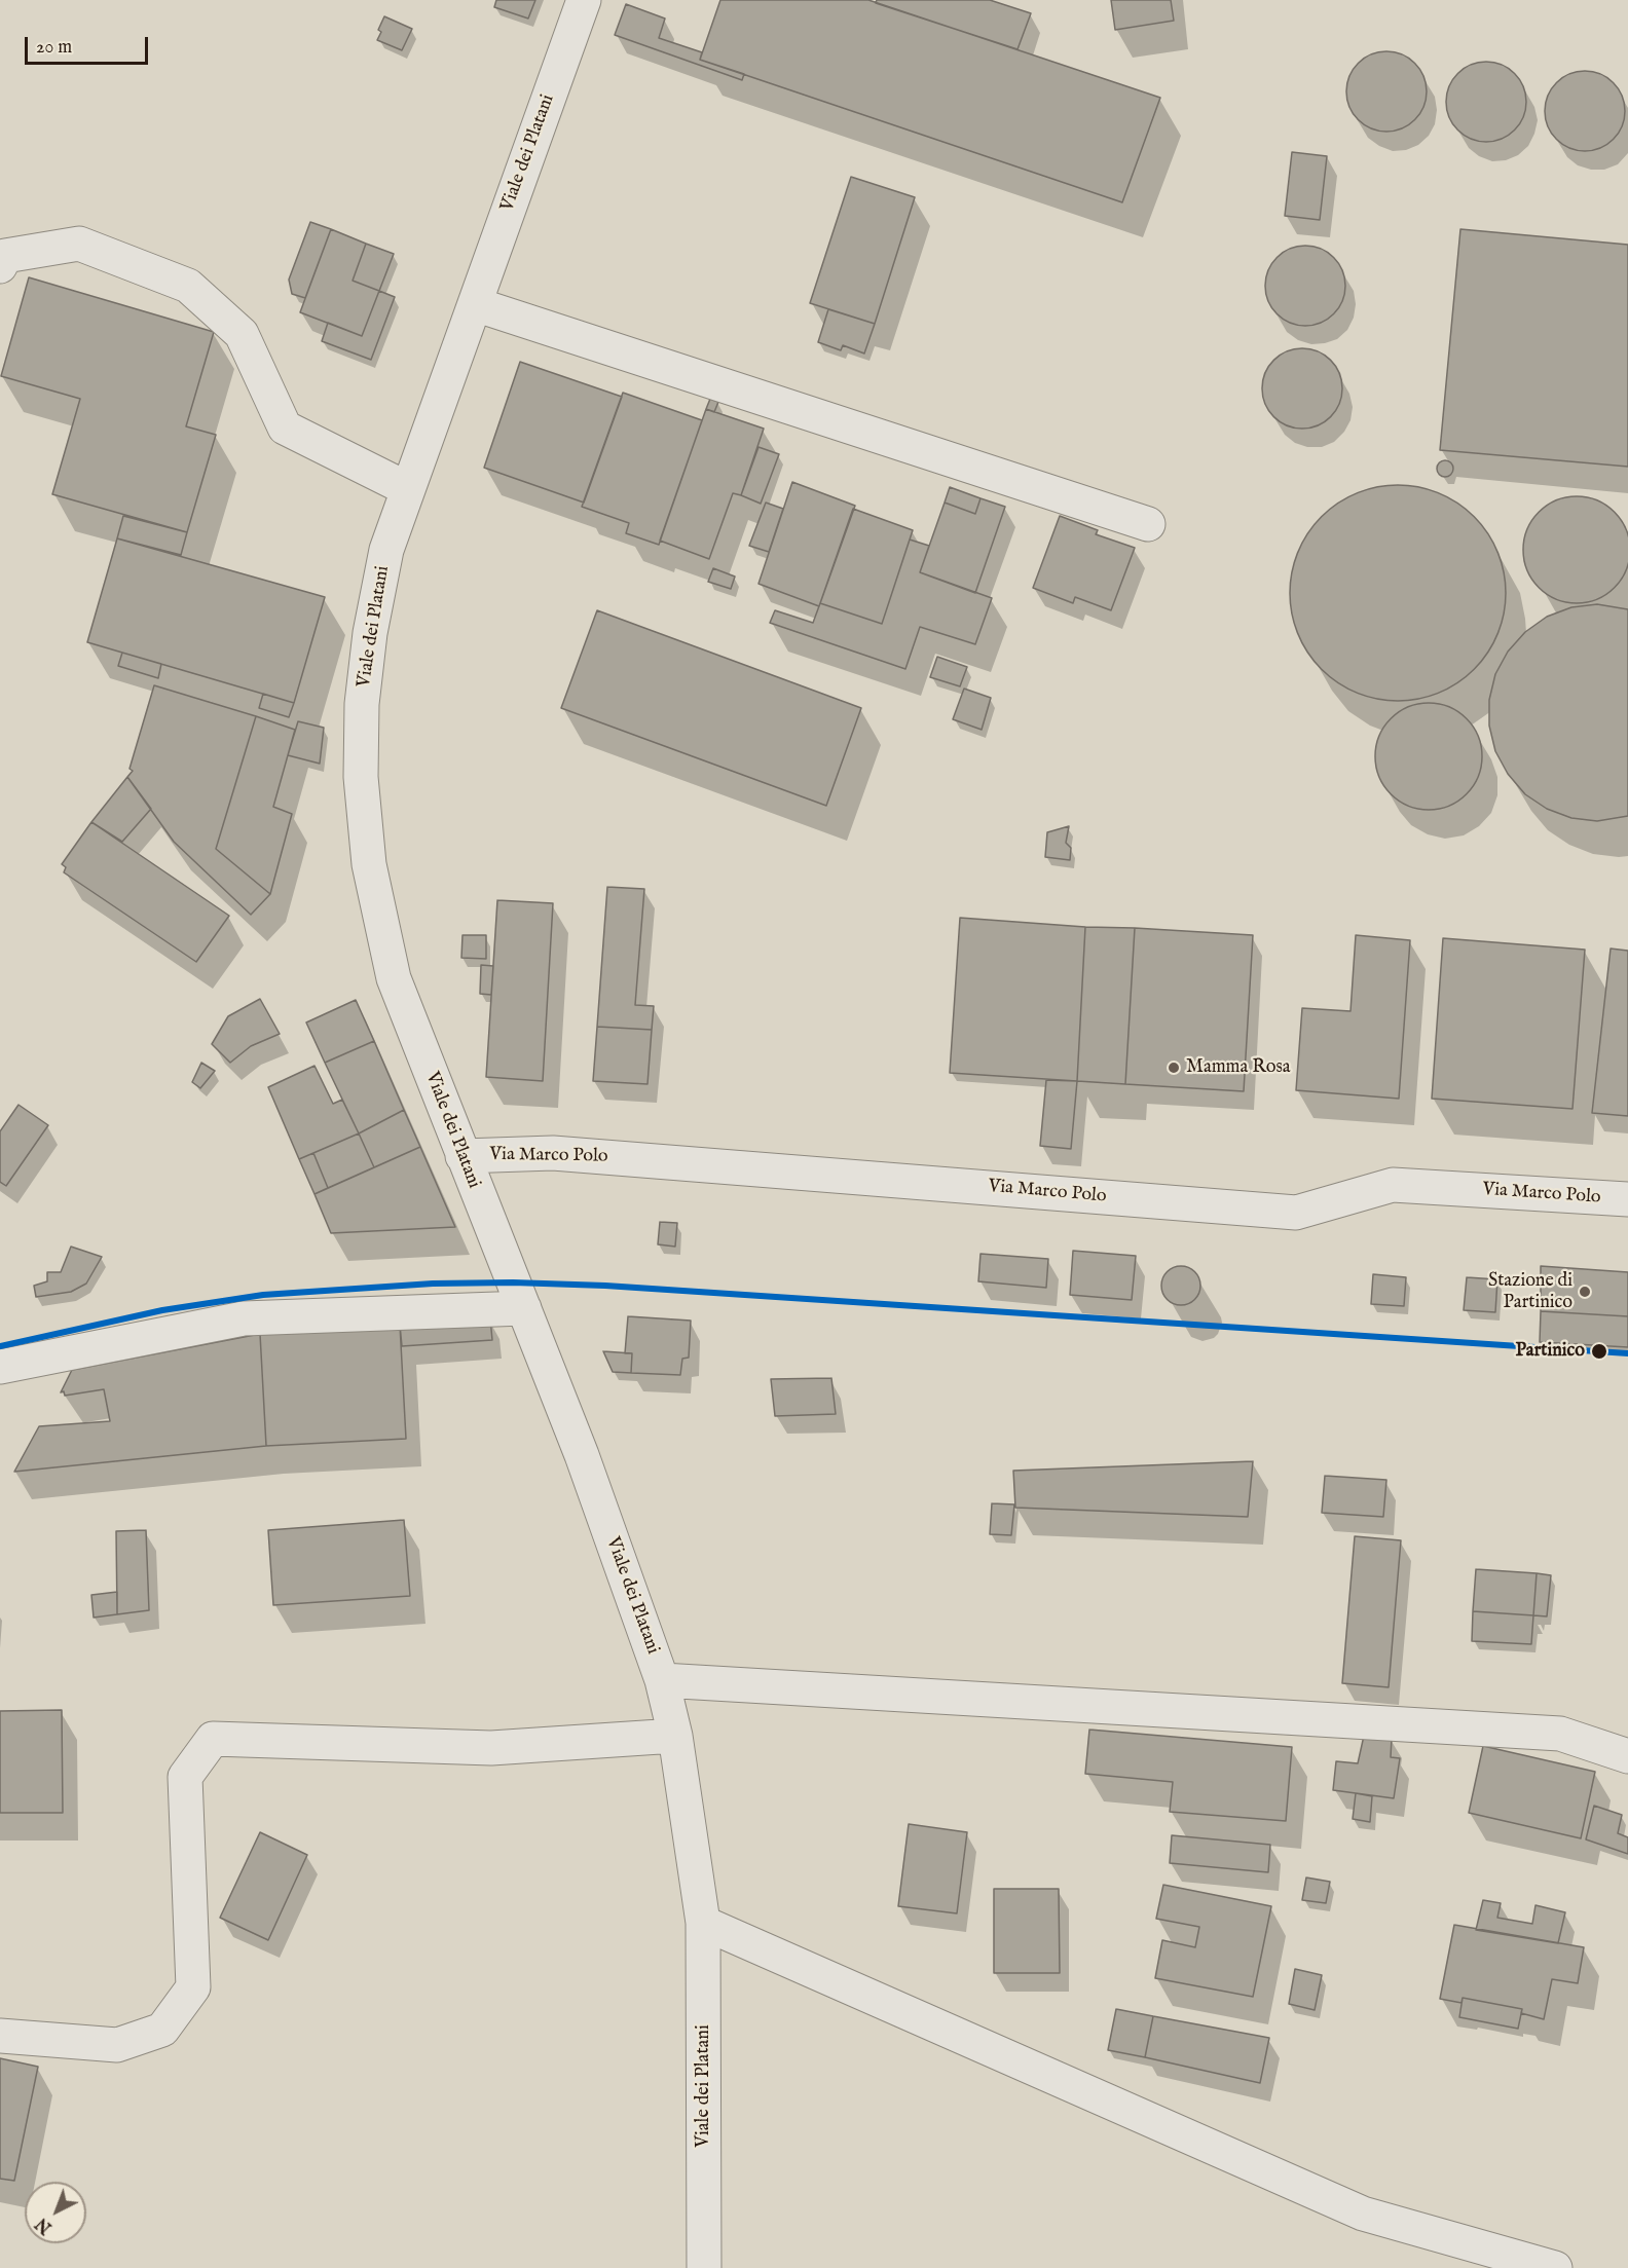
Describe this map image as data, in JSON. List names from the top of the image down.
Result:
{
  "streets": {
    "street": ["Viale dei Platani", "Via Marco Polo"]
  },
  "crossings": [
    ["Viale dei Platani", "Via Marco Polo"]
  ],
  "places": ["Mamma Rosa", "Stazione di Partinico", "Partinico"],
  "scale_bar": "20 m",
  "north": "bottom left"
}
